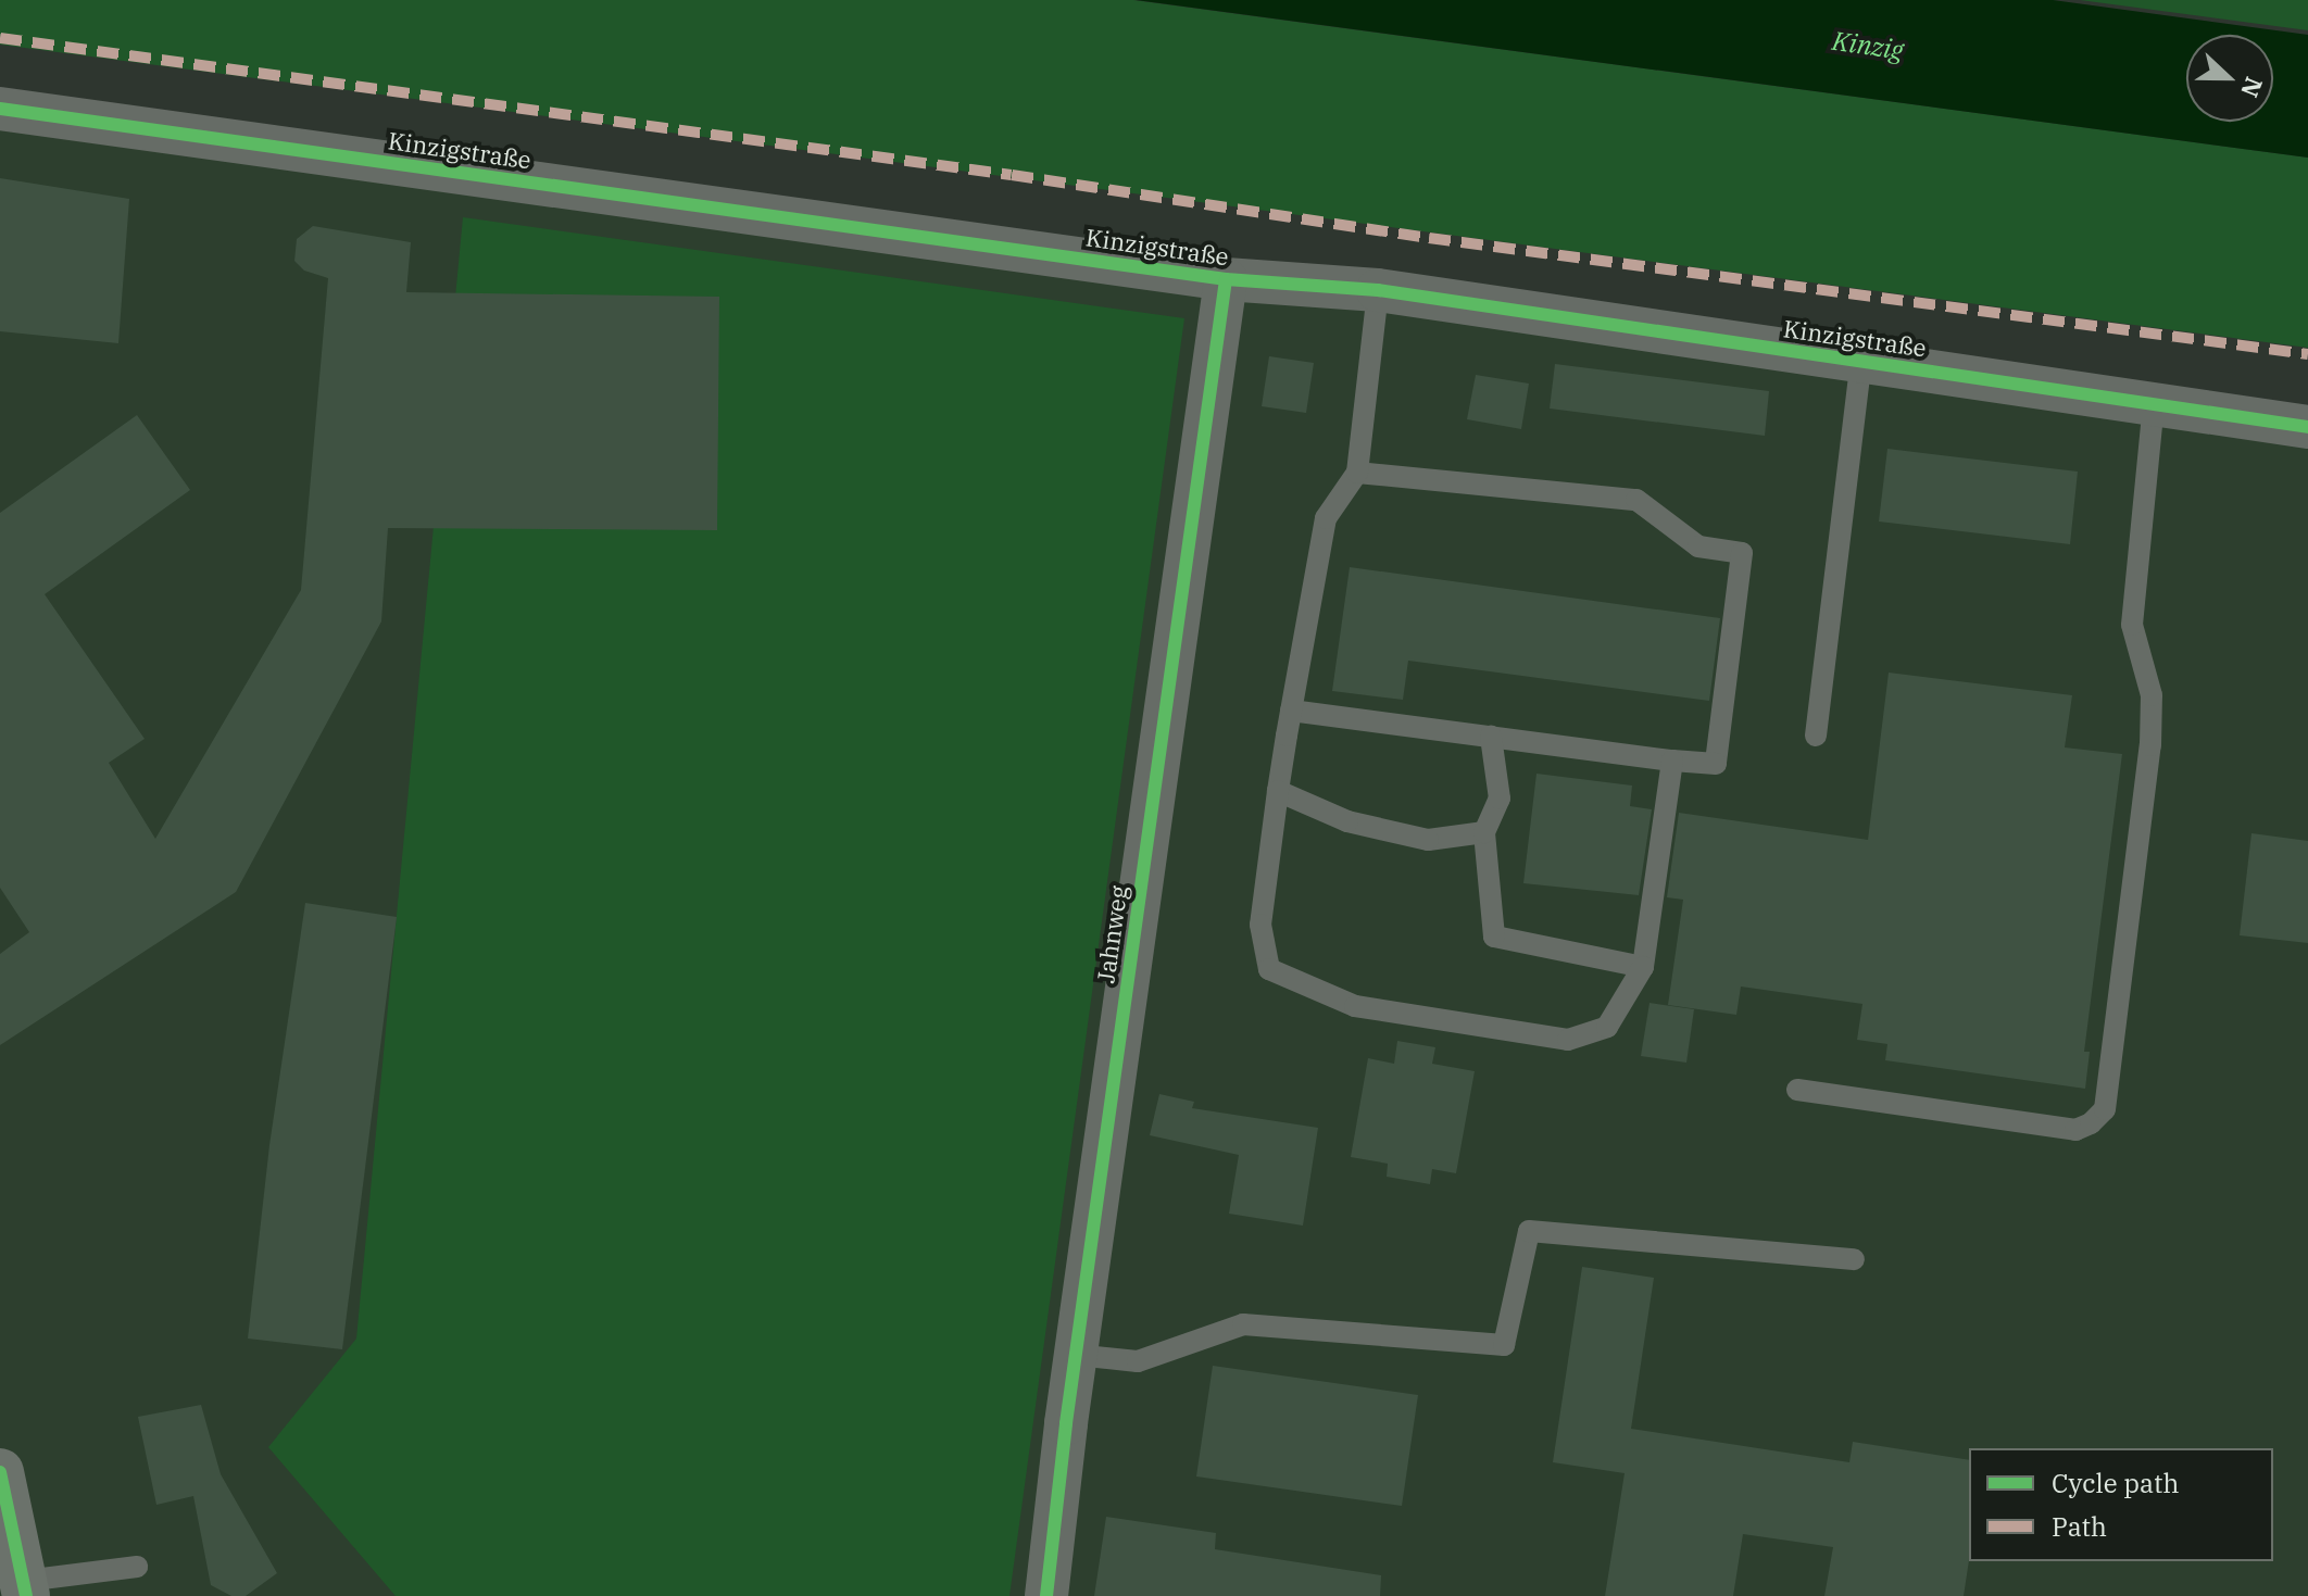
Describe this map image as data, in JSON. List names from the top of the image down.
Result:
{
  "streets": {
    "street": ["Kinzigstraße", "Jahnweg"]
  },
  "crossings": [
    ["Kinzigstraße", "Jahnweg"]
  ],
  "water": ["Kinzig"],
  "legend": ["Cycle path", "Path"],
  "north": "right"
}
